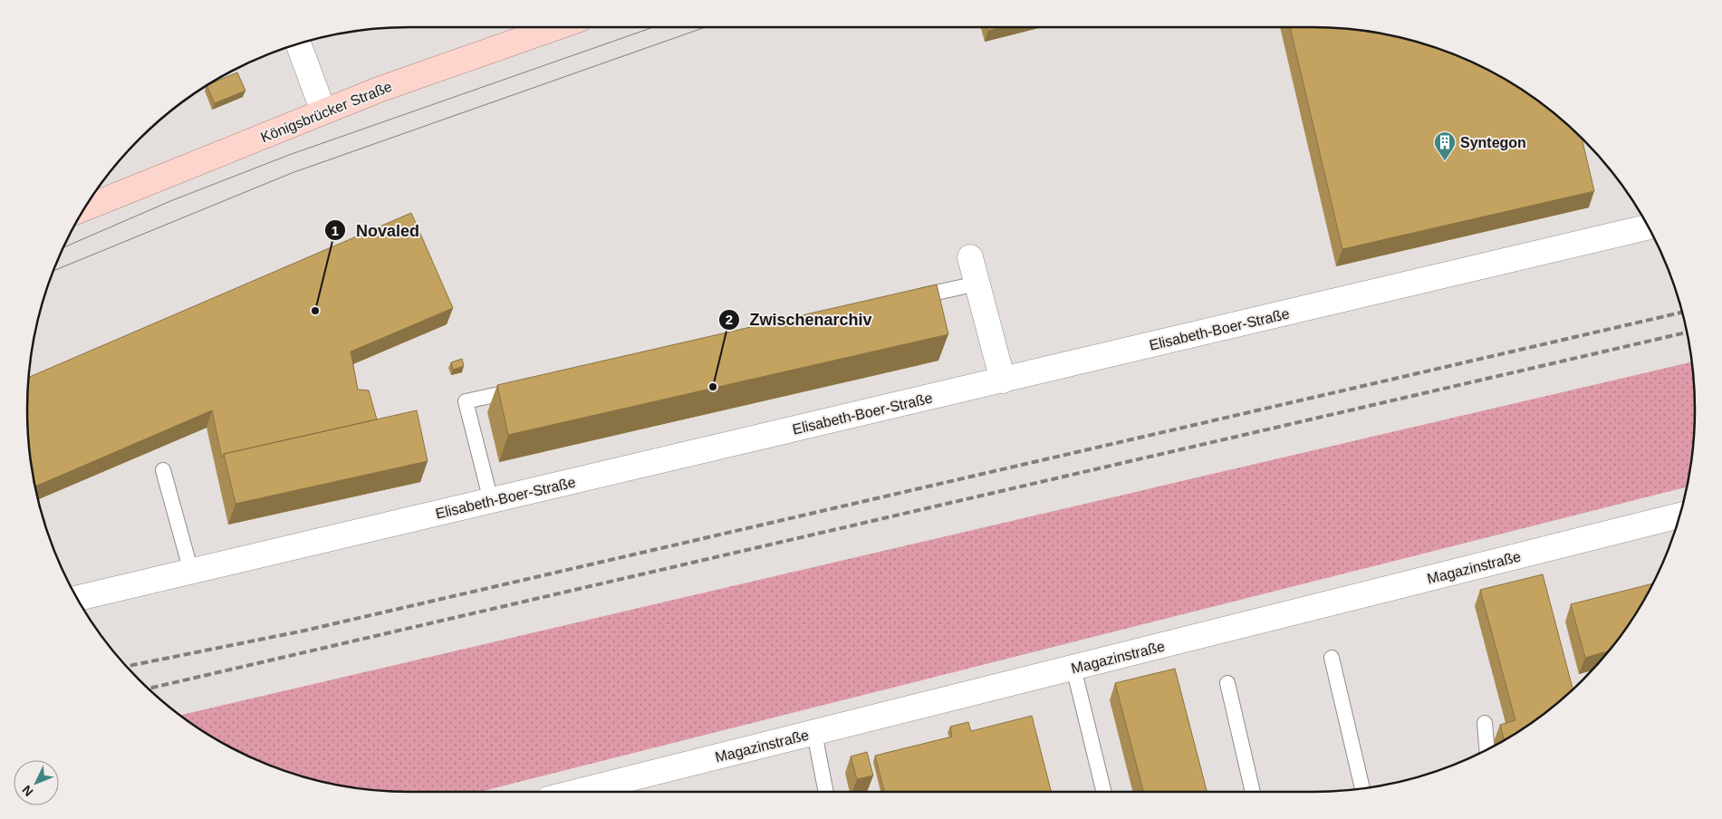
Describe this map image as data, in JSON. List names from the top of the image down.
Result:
{
  "streets": {
    "main road": ["Königsbrücker Straße"],
    "street": ["Elisabeth-Boer-Straße", "Magazinstraße"]
  },
  "places": {
    "building": ["Syntegon"],
    "other": ["Novaled", "Zwischenarchiv"]
  },
  "north": "bottom left"
}
